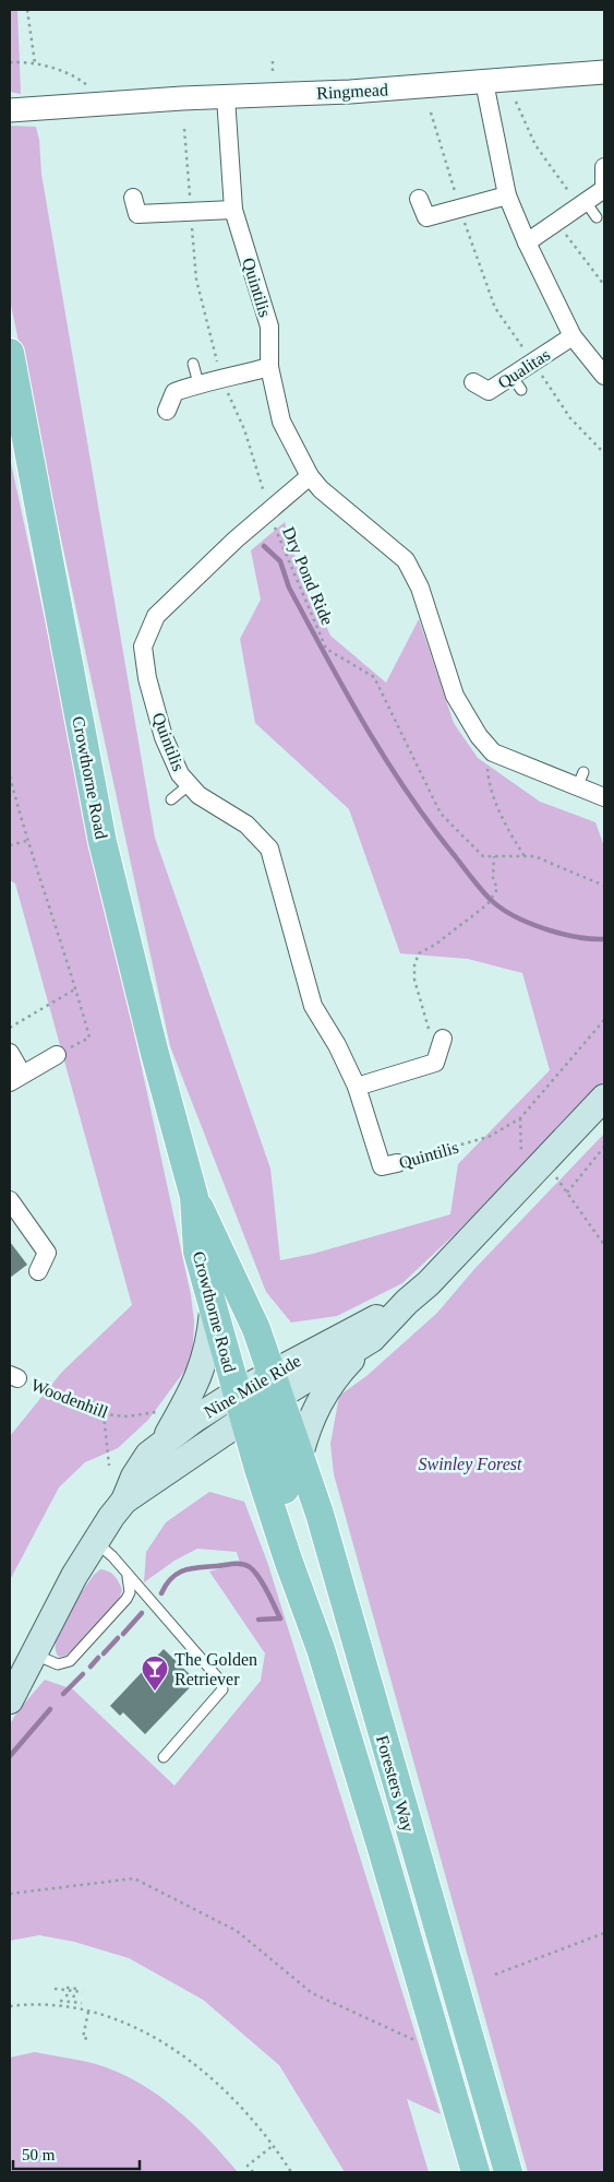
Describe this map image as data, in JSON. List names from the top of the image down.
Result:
{
  "streets": {
    "main road": ["Crowthorne Road", "Nine Mile Ride", "Foresters Way"],
    "street": ["Ringmead", "Quintilis", "Qualitas"],
    "path": ["Dry Pond Ride", "Woodenhill"]
  },
  "crossings": [
    ["Ringmead", "Quintilis"],
    ["Quintilis", "Dry Pond Ride"],
    ["Crowthorne Road", "Nine Mile Ride"],
    ["Crowthorne Road", "Foresters Way"],
    ["Nine Mile Ride", "Foresters Way"]
  ],
  "parks": ["Swinley Forest"],
  "places": {
    "bar": ["The Golden Retriever"]
  },
  "scale_bar": "50 m"
}
